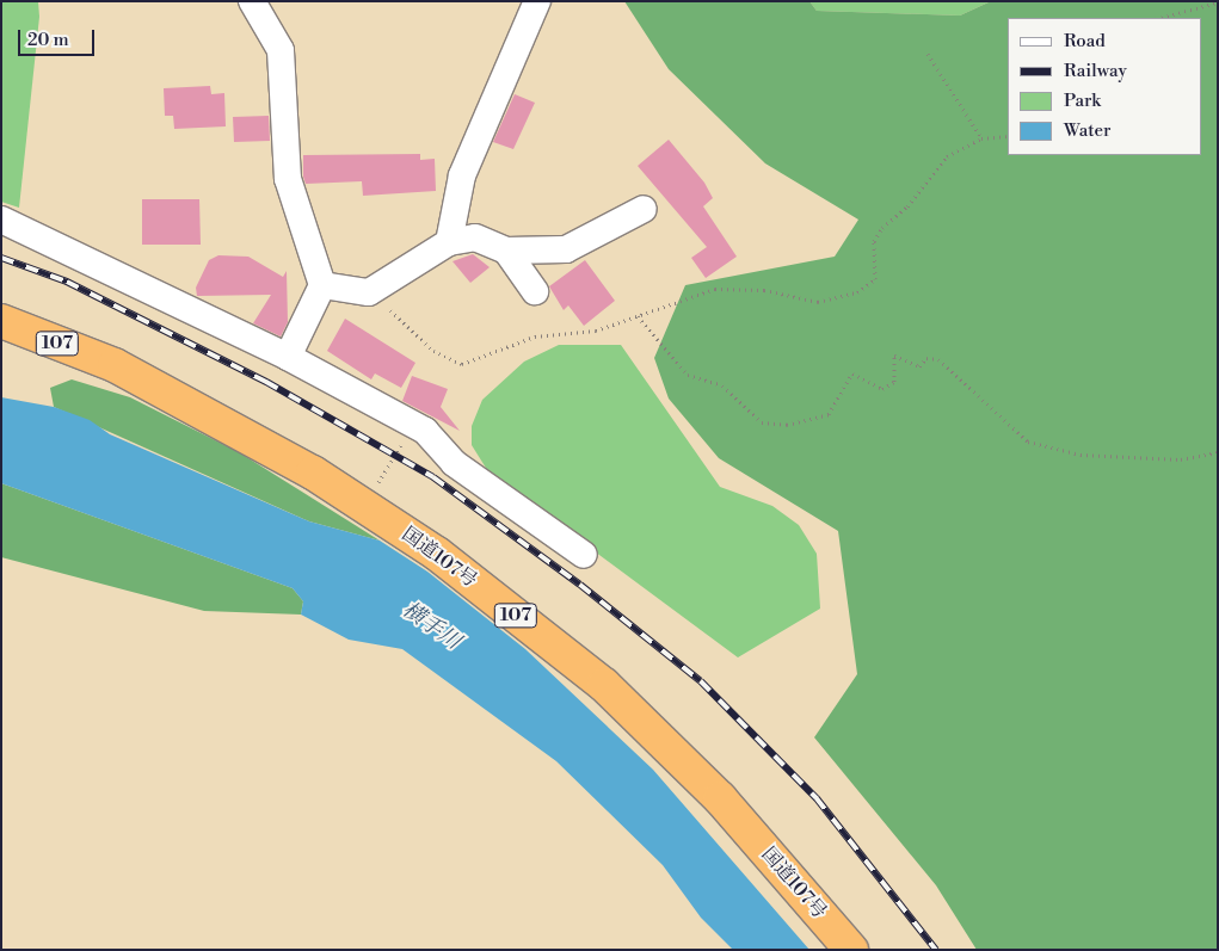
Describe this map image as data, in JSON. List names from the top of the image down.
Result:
{
  "streets": {
    "highway": ["107", "国道107号"]
  },
  "water": ["横手川"],
  "legend": [
    "Road",
    "Railway",
    "Park",
    "Water"
  ],
  "scale_bar": "20 m"
}
